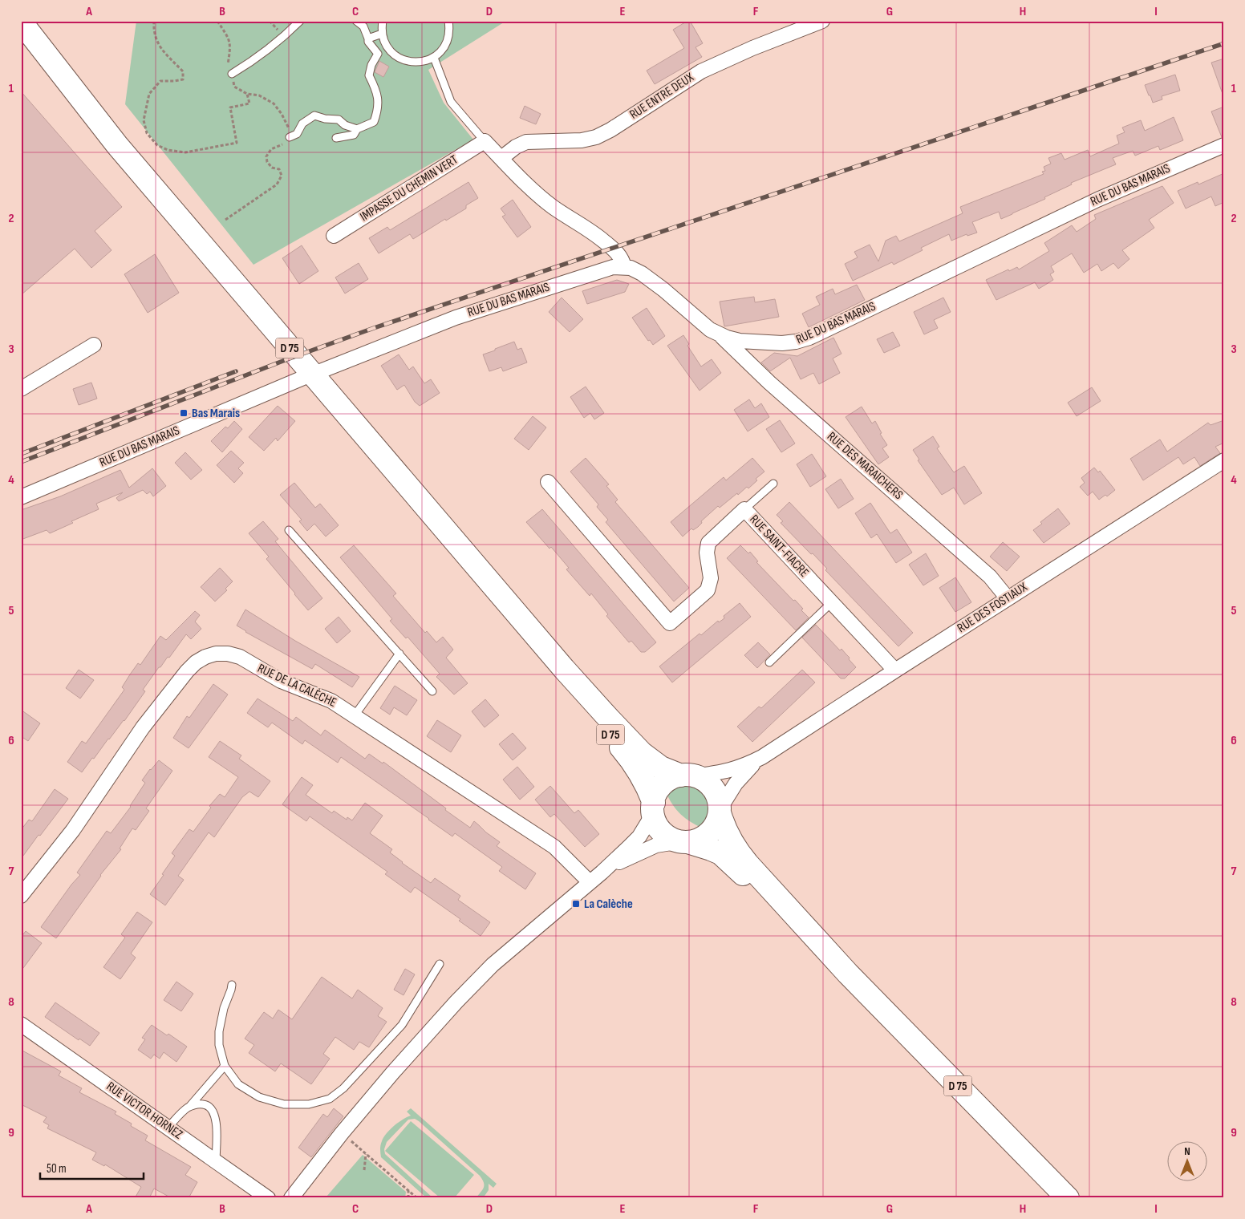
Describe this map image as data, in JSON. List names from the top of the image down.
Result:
{
  "streets": {
    "main road": ["D 75"],
    "street": [
      "RUE ENTRE DEUX",
      "RUE DU BAS MARAIS",
      "IMPASSE DU CHEMIN VERT",
      "RUE DES MARAICHERS",
      "RUE SAINT-FIACRE",
      "RUE DES FOSTIAUX",
      "RUE DE LA CALÈCHE",
      "RUE VICTOR HORNEZ"
    ]
  },
  "crossings": [
    ["RUE DU BAS MARAIS", "D 75"],
    ["RUE DU BAS MARAIS", "RUE DES MARAICHERS"],
    ["D 75", "RUE DES FOSTIAUX"],
    ["RUE DES MARAICHERS", "RUE DES FOSTIAUX"],
    ["RUE SAINT-FIACRE", "RUE DES FOSTIAUX"]
  ],
  "places": {
    "transit": ["Bas Marais", "La Calèche"]
  },
  "scale_bar": "50 m",
  "north": "top",
  "grid": {
    "columns": [
      "A",
      "B",
      "C",
      "D",
      "E",
      "F",
      "G",
      "H",
      "I"
    ],
    "rows": [
      "1",
      "2",
      "3",
      "4",
      "5",
      "6",
      "7",
      "8",
      "9"
    ]
  }
}
